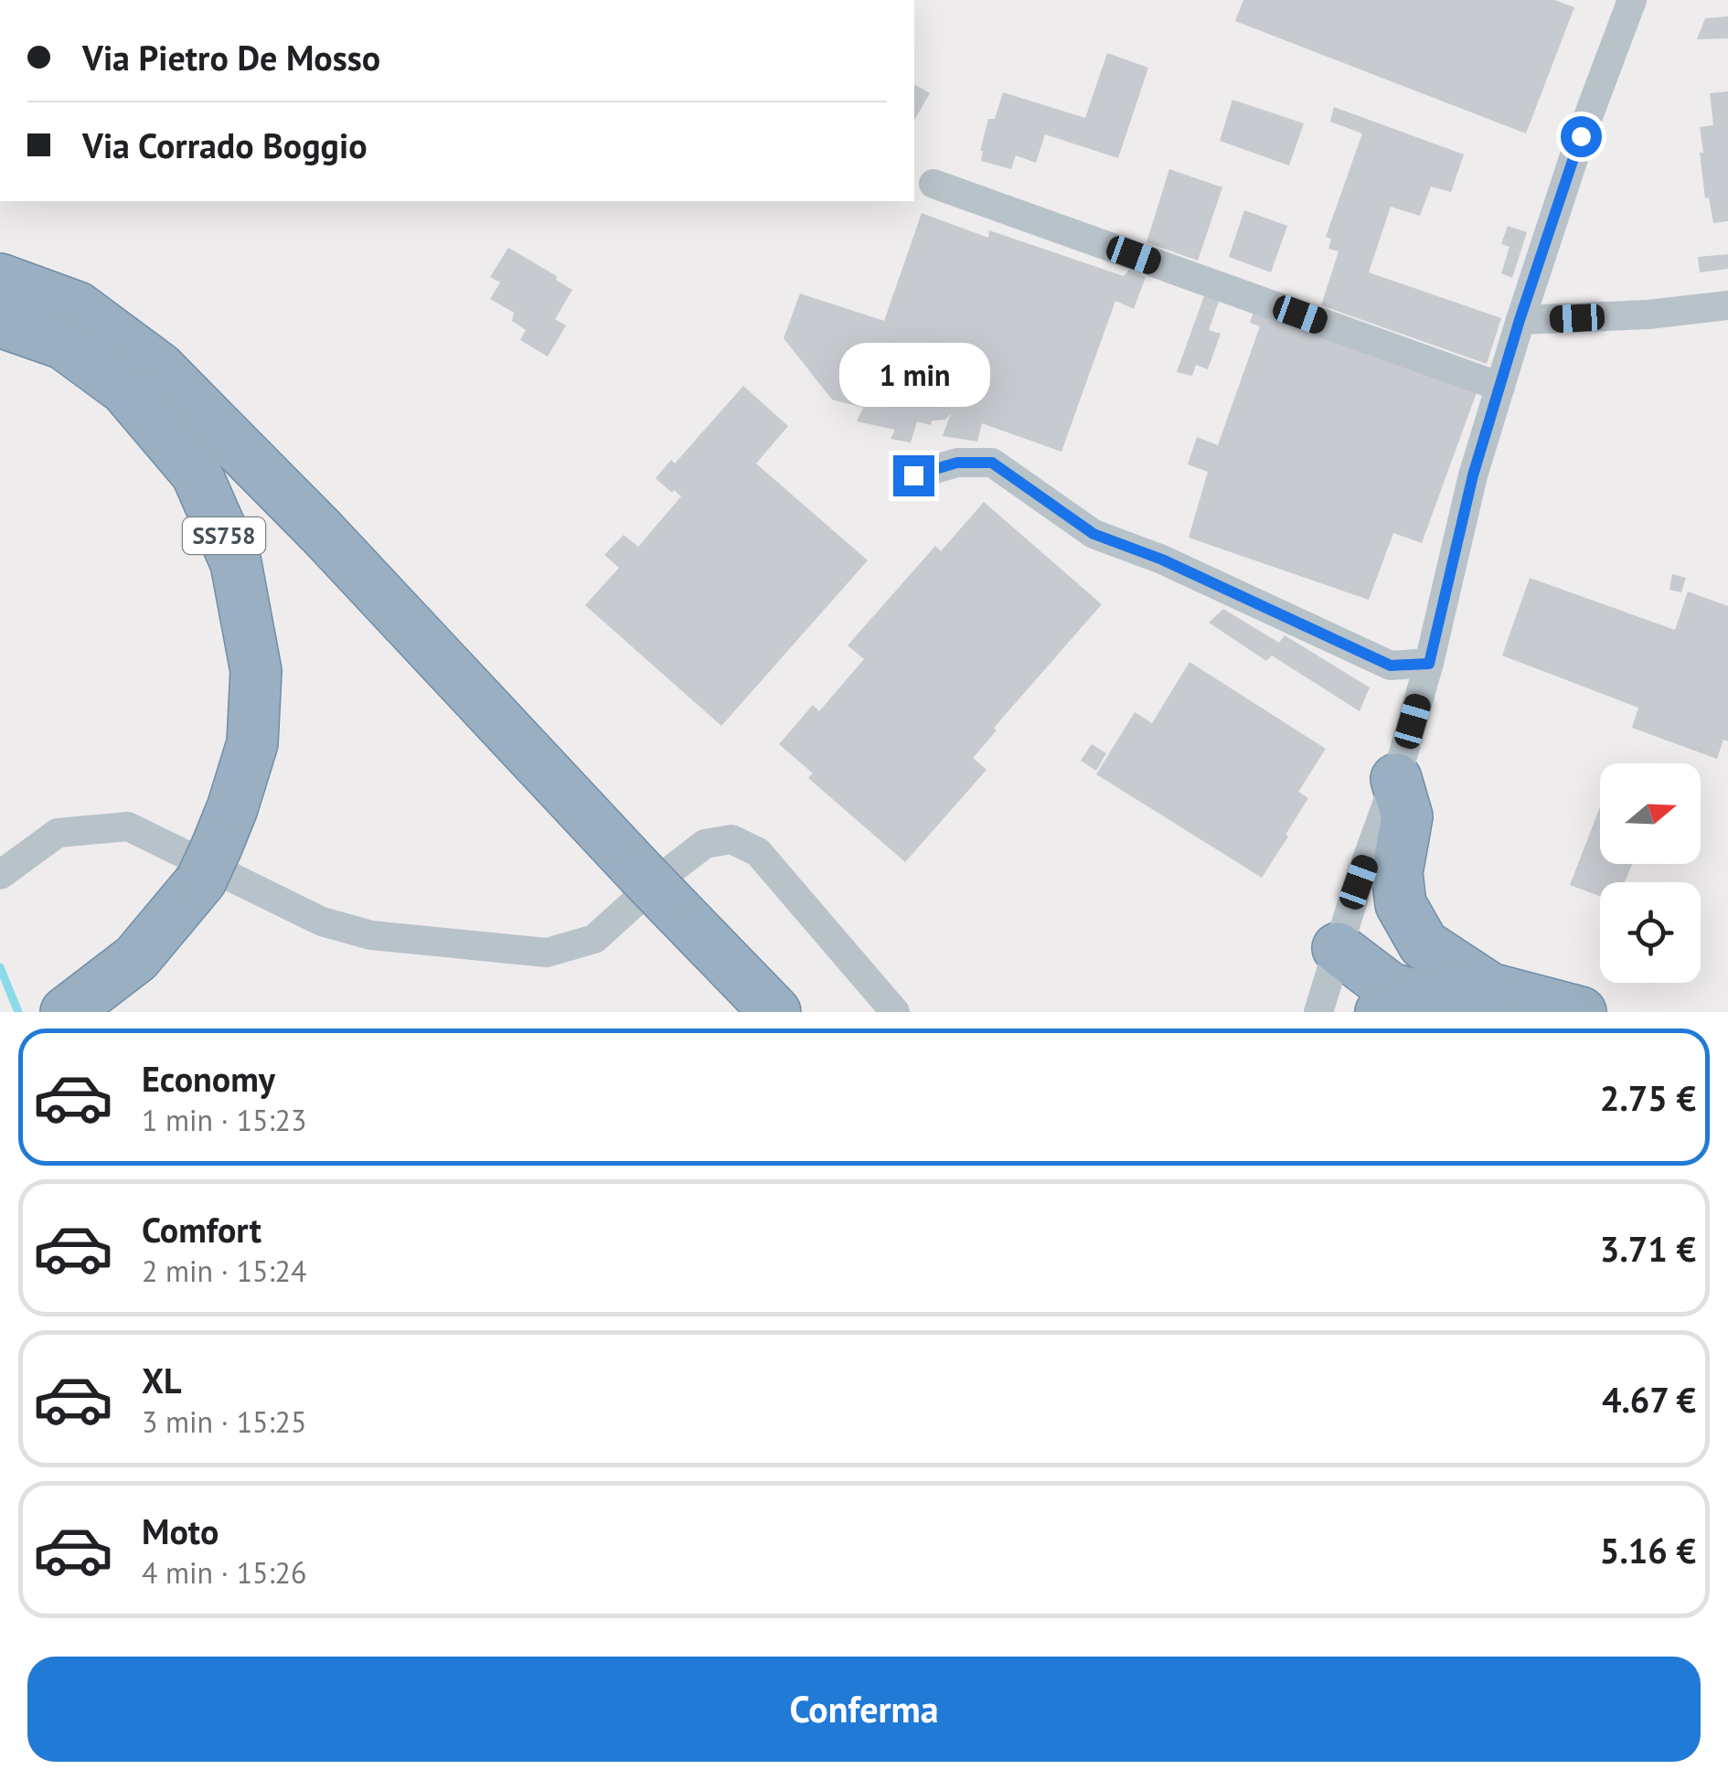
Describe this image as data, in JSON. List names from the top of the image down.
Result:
{
  "streets": {
    "highway": ["SS758"]
  },
  "north": "right",
  "page": {
    "banner": ["Via Pietro De Mosso", "Via Corrado Boggio"],
    "bubble": "1 min",
    "list": [
      {
        "name": "Economy",
        "note": "1 min · 15:23",
        "value": "2.75 €"
      },
      {
        "name": "Comfort",
        "note": "2 min · 15:24",
        "value": "3.71 €"
      },
      {
        "name": "XL",
        "note": "3 min · 15:25",
        "value": "4.67 €"
      },
      {
        "name": "Moto",
        "note": "4 min · 15:26",
        "value": "5.16 €"
      }
    ],
    "buttons": "Conferma"
  }
}
